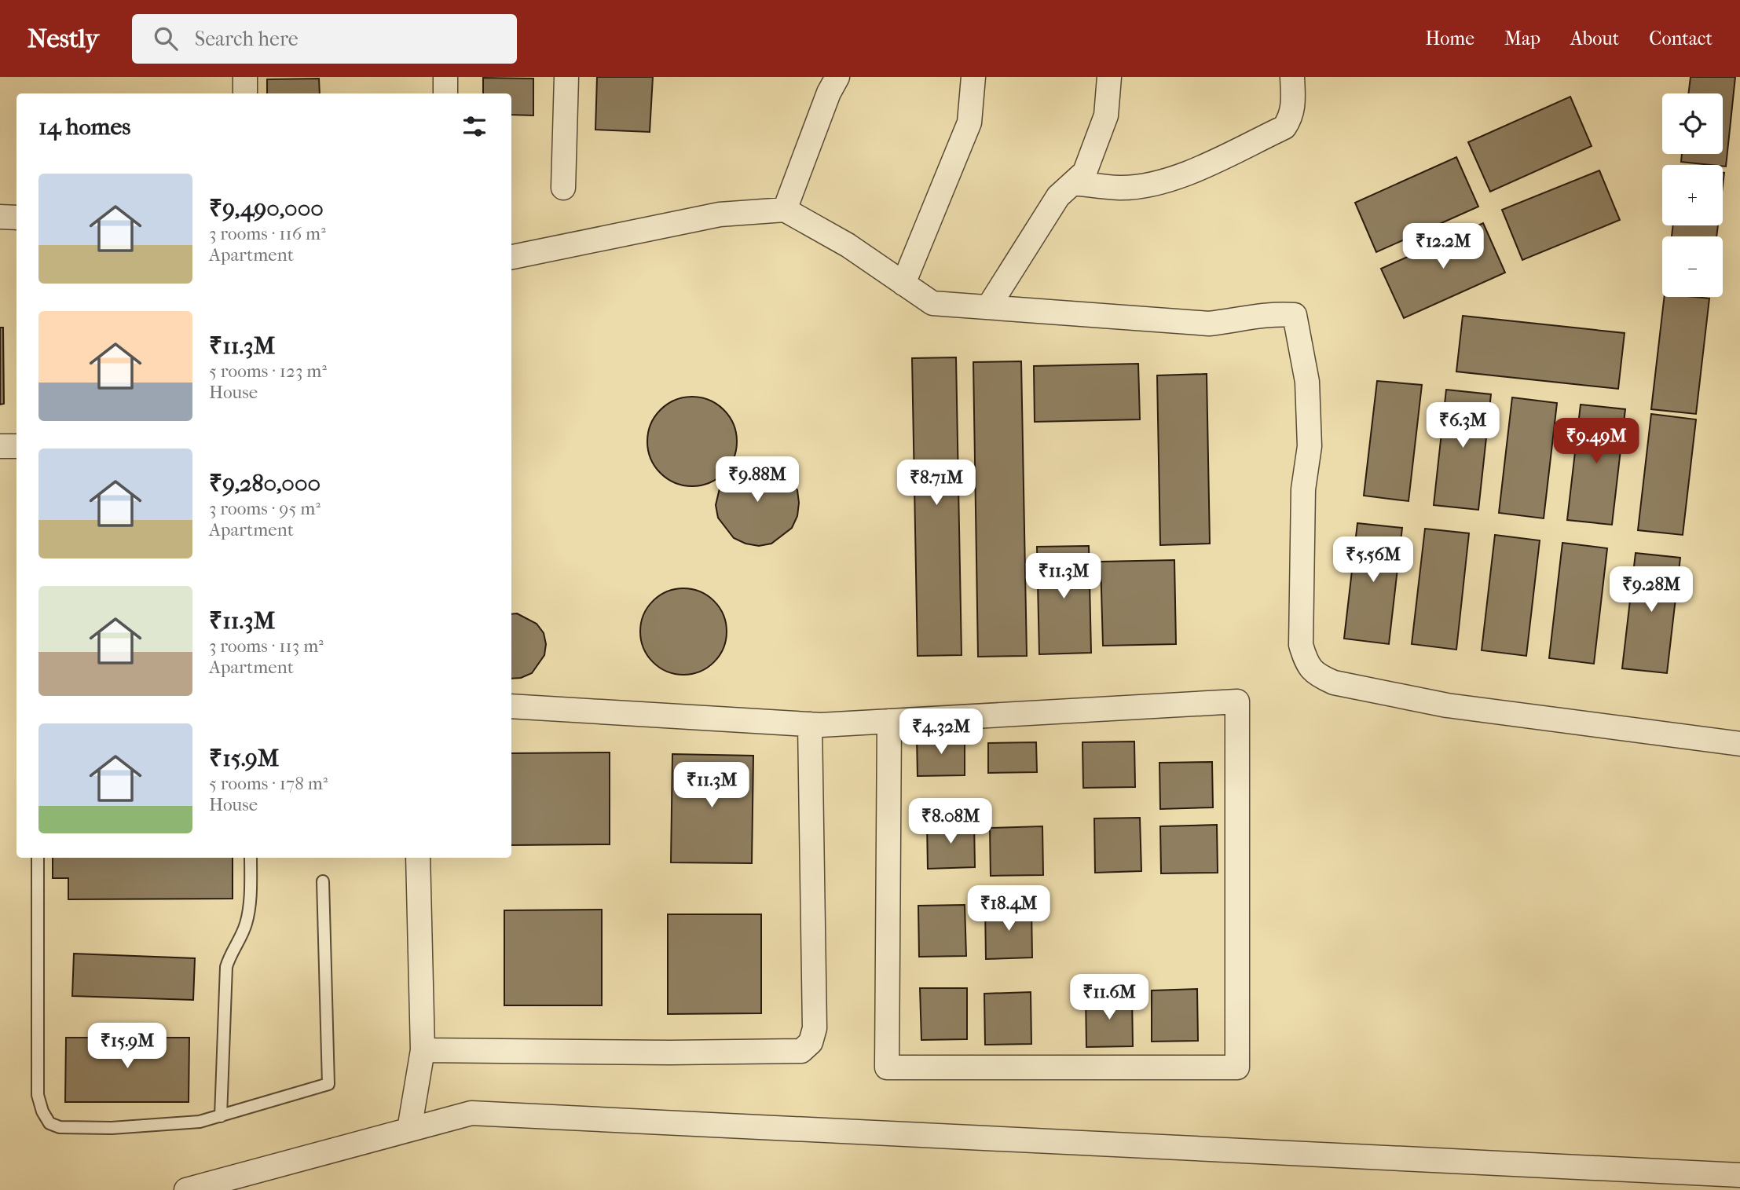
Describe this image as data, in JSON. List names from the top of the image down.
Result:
{
  "page": {
    "header": "Nestly",
    "search": "Search here",
    "nav": [
      "Home",
      "Map",
      "About",
      "Contact"
    ],
    "map_buttons": ["+", "−"],
    "heading": "14 homes",
    "list": [
      {
        "name": "₹9,490,000",
        "note": "3 rooms · 116 m² · Apartment"
      },
      {
        "name": "₹11.3M",
        "note": "5 rooms · 123 m² · House"
      },
      {
        "name": "₹9,280,000",
        "note": "3 rooms · 95 m² · Apartment"
      },
      {
        "name": "₹11.3M",
        "note": "3 rooms · 113 m² · Apartment"
      },
      {
        "name": "₹15.9M",
        "note": "5 rooms · 178 m² · House"
      }
    ],
    "price": [
      "₹12.2M",
      "₹6.3M",
      "₹9.49M",
      "₹9.88M",
      "₹8.71M",
      "₹5.56M",
      "₹11.3M",
      "₹9.28M",
      "₹4.32M",
      "₹11.3M",
      "₹8.08M",
      "₹18.4M",
      "₹11.6M",
      "₹15.9M"
    ]
  }
}
